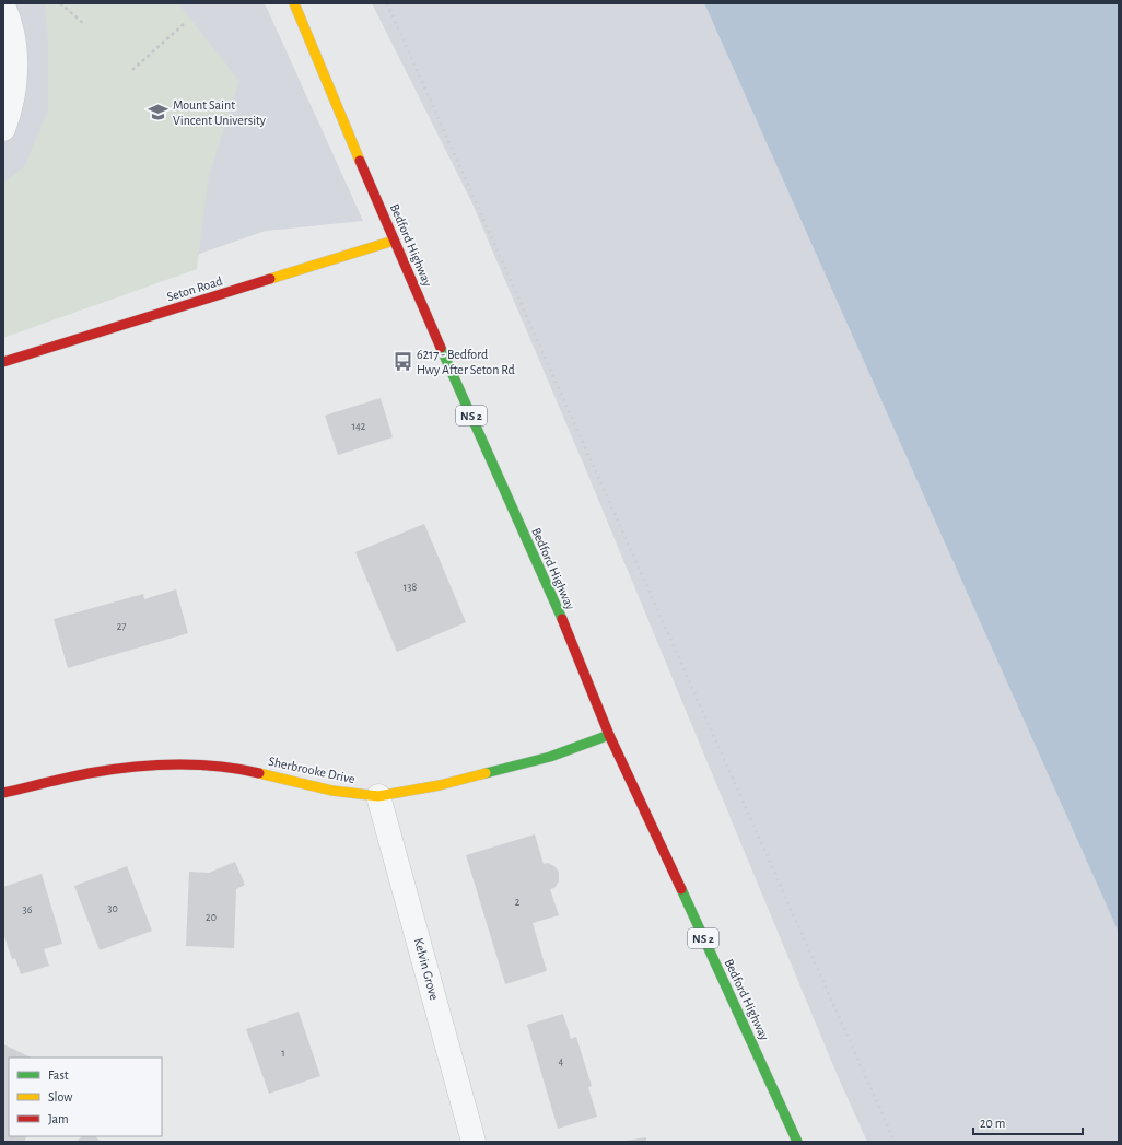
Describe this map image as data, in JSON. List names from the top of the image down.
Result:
{
  "streets": {
    "main road": [
      "Bedford Highway",
      "Seton Road",
      "NS 2",
      "Sherbrooke Drive"
    ],
    "street": ["Kelvin Grove"]
  },
  "crossings": [
    ["Bedford Highway", "Seton Road"],
    ["Bedford Highway", "Sherbrooke Drive"],
    ["Sherbrooke Drive", "Kelvin Grove"]
  ],
  "places": {
    "school or university": ["Mount Saint Vincent University"],
    "bus stop": ["6217 - Bedford Hwy After Seton Rd"]
  },
  "house_numbers": [
    "142",
    "138",
    "27",
    "2",
    "30",
    "36",
    "20",
    "1",
    "4"
  ],
  "legend": ["Fast", "Slow", "Jam"],
  "scale_bar": "20 m"
}
